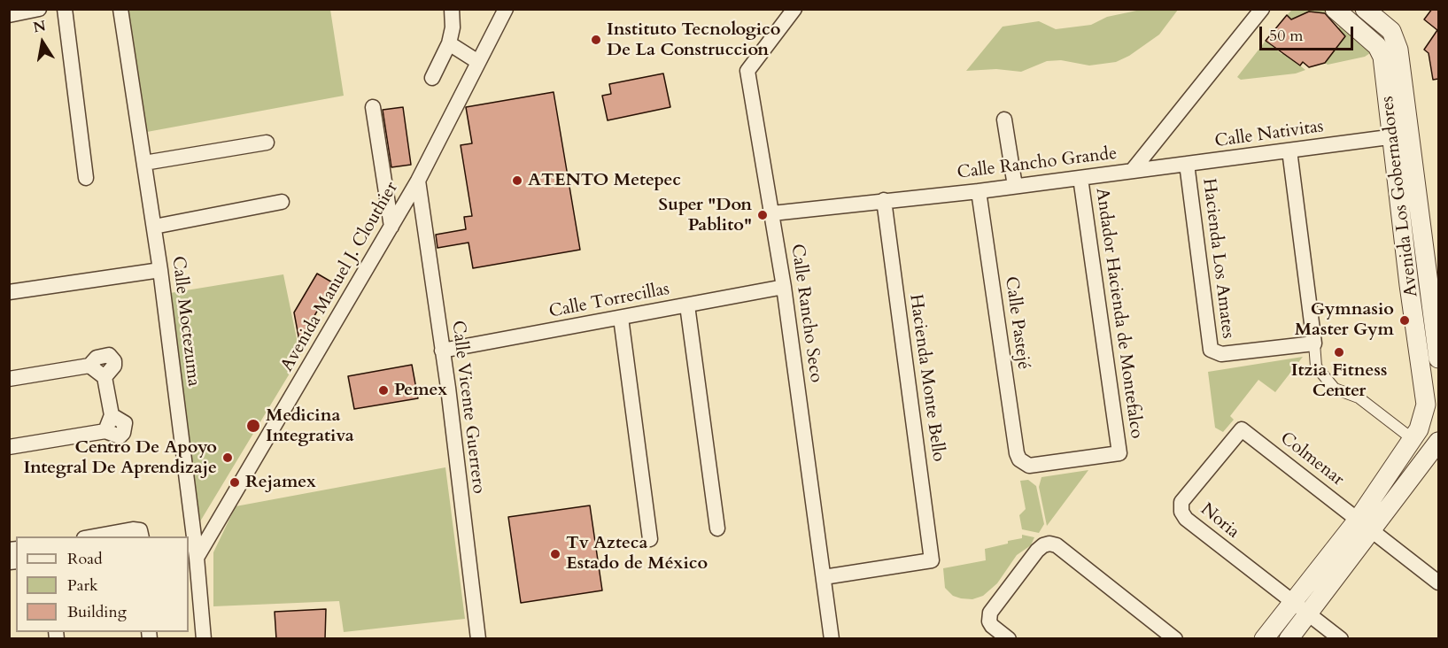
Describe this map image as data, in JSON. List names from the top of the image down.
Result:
{
  "streets": {
    "street": [
      "Calle Nativitas",
      "Calle Rancho Grande",
      "Avenida Los Gobernadores",
      "Hacienda Los Amates",
      "Avenida Manuel J. Clouthier",
      "Calle Torrecillas",
      "Calle Rancho Seco",
      "Andador Hacienda de Montefalco",
      "Calle Moctezuma",
      "Calle Pastejé",
      "Hacienda Monte Bello",
      "Calle Vicente Guerrero",
      "Colmenar",
      "Noria"
    ]
  },
  "crossings": [
    ["Calle Nativitas", "Calle Rancho Grande"],
    ["Calle Nativitas", "Avenida Los Gobernadores"],
    ["Calle Nativitas", "Hacienda Los Amates"],
    ["Calle Rancho Grande", "Calle Rancho Seco"],
    ["Calle Rancho Grande", "Andador Hacienda de Montefalco"],
    ["Calle Rancho Grande", "Calle Pastejé"],
    ["Calle Rancho Grande", "Hacienda Monte Bello"],
    ["Avenida Los Gobernadores", "Colmenar"],
    ["Avenida Los Gobernadores", "Noria"],
    ["Avenida Manuel J. Clouthier", "Calle Moctezuma"],
    ["Avenida Manuel J. Clouthier", "Calle Vicente Guerrero"],
    ["Calle Torrecillas", "Calle Rancho Seco"],
    ["Calle Torrecillas", "Calle Vicente Guerrero"],
    ["Calle Rancho Seco", "Hacienda Monte Bello"],
    ["Andador Hacienda de Montefalco", "Calle Pastejé"],
    ["Colmenar", "Noria"]
  ],
  "places": [
    "Instituto Tecnologico De La Construccion",
    "ATENTO Metepec",
    "Super \"Don Pablito\"",
    "Gymnasio Master Gym",
    "Itzia Fitness Center",
    "Pemex",
    "Medicina Integrativa",
    "Centro De Apoyo Integral De Aprendizaje",
    "Rejamex",
    "Tv Azteca Estado de México"
  ],
  "legend": ["Road", "Park", "Building"],
  "scale_bar": "50 m",
  "north": "top"
}
